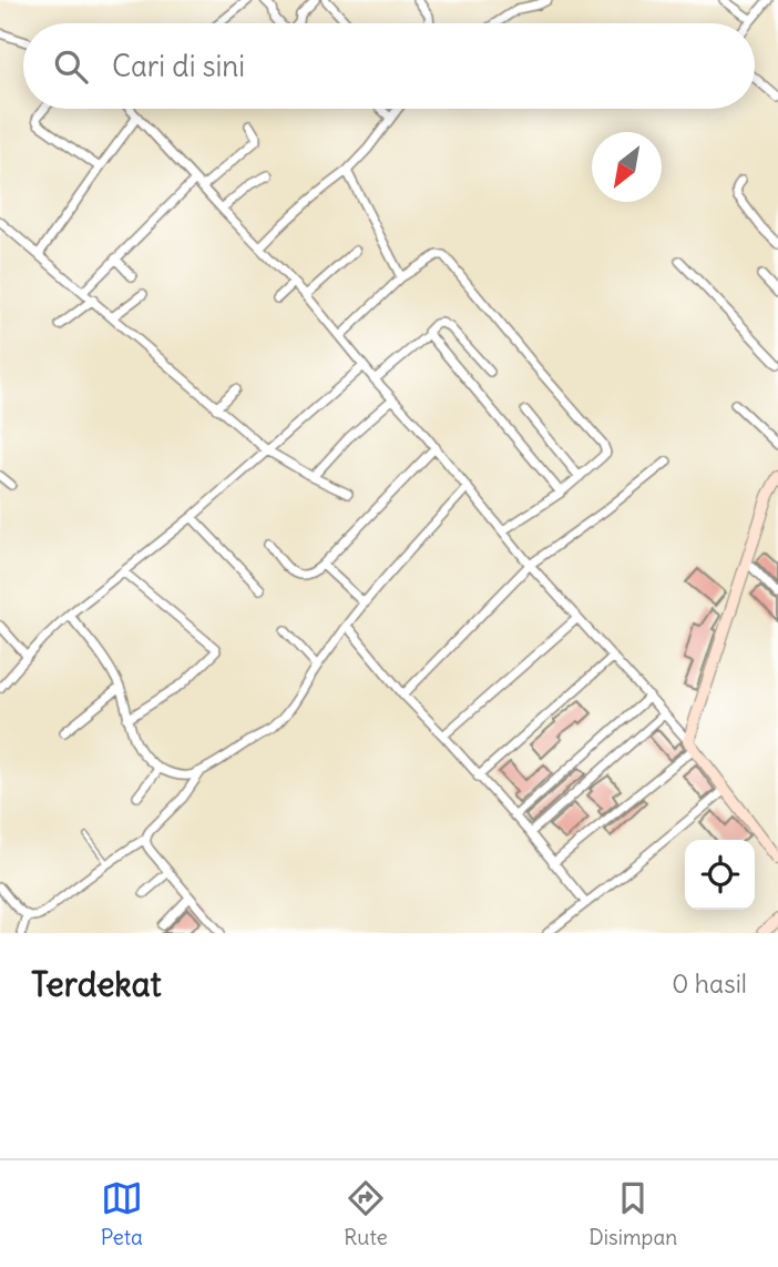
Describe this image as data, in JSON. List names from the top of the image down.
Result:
{
  "north": "bottom left",
  "page": {
    "search": "Cari di sini",
    "heading": ["Terdekat", "0 hasil"],
    "nav": ["Peta", "Rute", "Disimpan"]
  }
}
